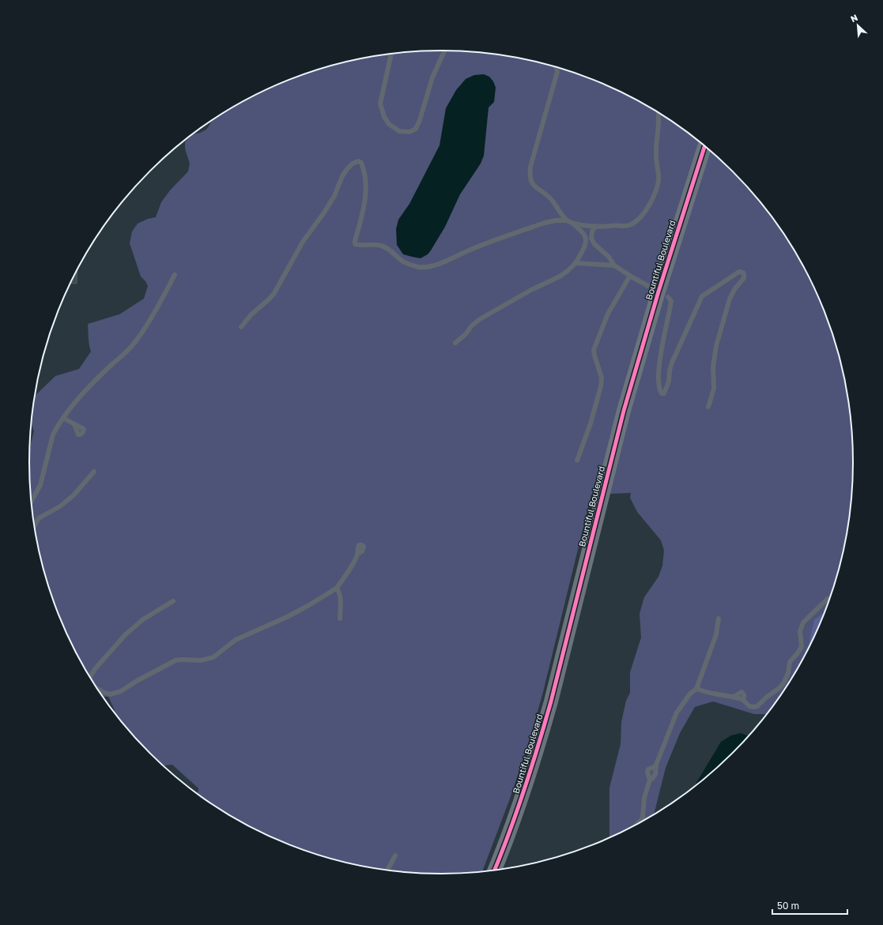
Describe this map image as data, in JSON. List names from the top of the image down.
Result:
{
  "streets": {
    "main road": ["Bountiful Boulevard"]
  },
  "scale_bar": "50 m",
  "north": "top left"
}
